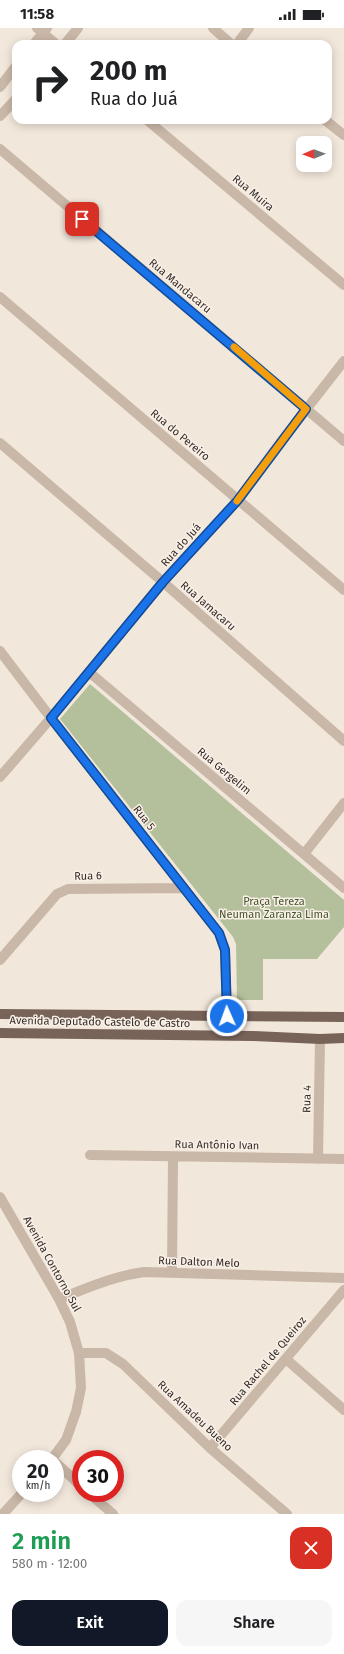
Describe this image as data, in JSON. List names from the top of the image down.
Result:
{
  "streets": {
    "main road": ["Avenida Deputado Castelo de Castro"],
    "street": [
      "Rua Muira",
      "Rua Mandacaru",
      "Rua do Pereiro",
      "Rua do Juá",
      "Rua Jamacaru",
      "Rua Gergelim",
      "Rua 5",
      "Rua 6",
      "Rua 4",
      "Rua Antônio Ivan",
      "Rua Dalton Melo",
      "Avenida Contorno Sul",
      "Rua Rachel de Queiroz",
      "Rua Amadeu Bueno"
    ]
  },
  "crossings": [
    ["Rua Mandacaru", "Rua do Juá"],
    ["Rua do Pereiro", "Rua do Juá"],
    ["Rua do Juá", "Rua Jamacaru"],
    ["Rua do Juá", "Rua Gergelim"],
    ["Rua do Juá", "Rua 5"],
    ["Rua 5", "Rua 6"],
    ["Rua 5", "Avenida Deputado Castelo de Castro"],
    ["Avenida Deputado Castelo de Castro", "Rua 4"],
    ["Rua 4", "Rua Antônio Ivan"],
    ["Rua Dalton Melo", "Avenida Contorno Sul"],
    ["Avenida Contorno Sul", "Rua Amadeu Bueno"],
    ["Rua Rachel de Queiroz", "Rua Amadeu Bueno"]
  ],
  "parks": ["Praça Tereza Neuman Zaranza Lima"],
  "north": "left",
  "page": {
    "status": "11:58",
    "turn": ["200 m", "Rua do Juá"],
    "speed": "20 km/h",
    "limit": "30",
    "heading": ["2 min", "580 m · 12:00"],
    "buttons": ["Exit", "Share"]
  }
}
